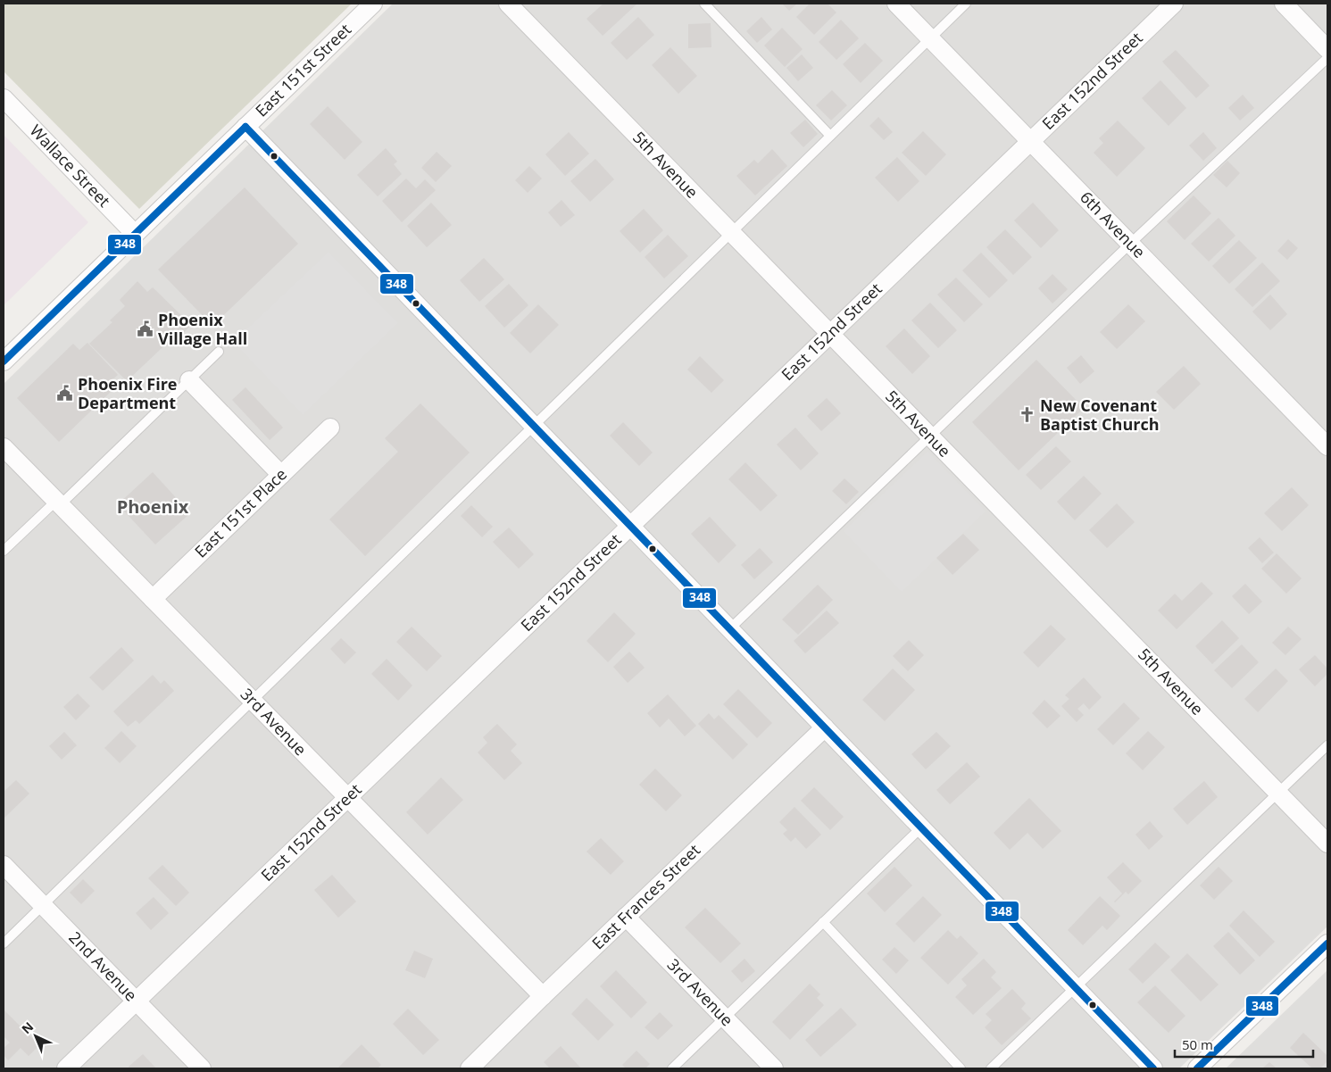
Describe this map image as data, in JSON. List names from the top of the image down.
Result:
{
  "streets": {
    "street": [
      "East 151st Street",
      "East 152nd Street",
      "5th Avenue",
      "Wallace Street",
      "6th Avenue",
      "East 151st Place",
      "3rd Avenue",
      "East Frances Street",
      "2nd Avenue"
    ]
  },
  "crossings": [
    ["East 151st Street", "Wallace Street"],
    ["East 152nd Street", "5th Avenue"],
    ["East 152nd Street", "6th Avenue"],
    ["East 152nd Street", "3rd Avenue"],
    ["East 152nd Street", "2nd Avenue"],
    ["East 151st Place", "3rd Avenue"],
    ["3rd Avenue", "East Frances Street"]
  ],
  "districts": ["Phoenix"],
  "places": {
    "public building": ["Phoenix Village Hall", "Phoenix Fire Department"],
    "church": ["New Covenant Baptist Church"]
  },
  "lines": ["transit line 348"],
  "scale_bar": "50 m",
  "north": "top left"
}
